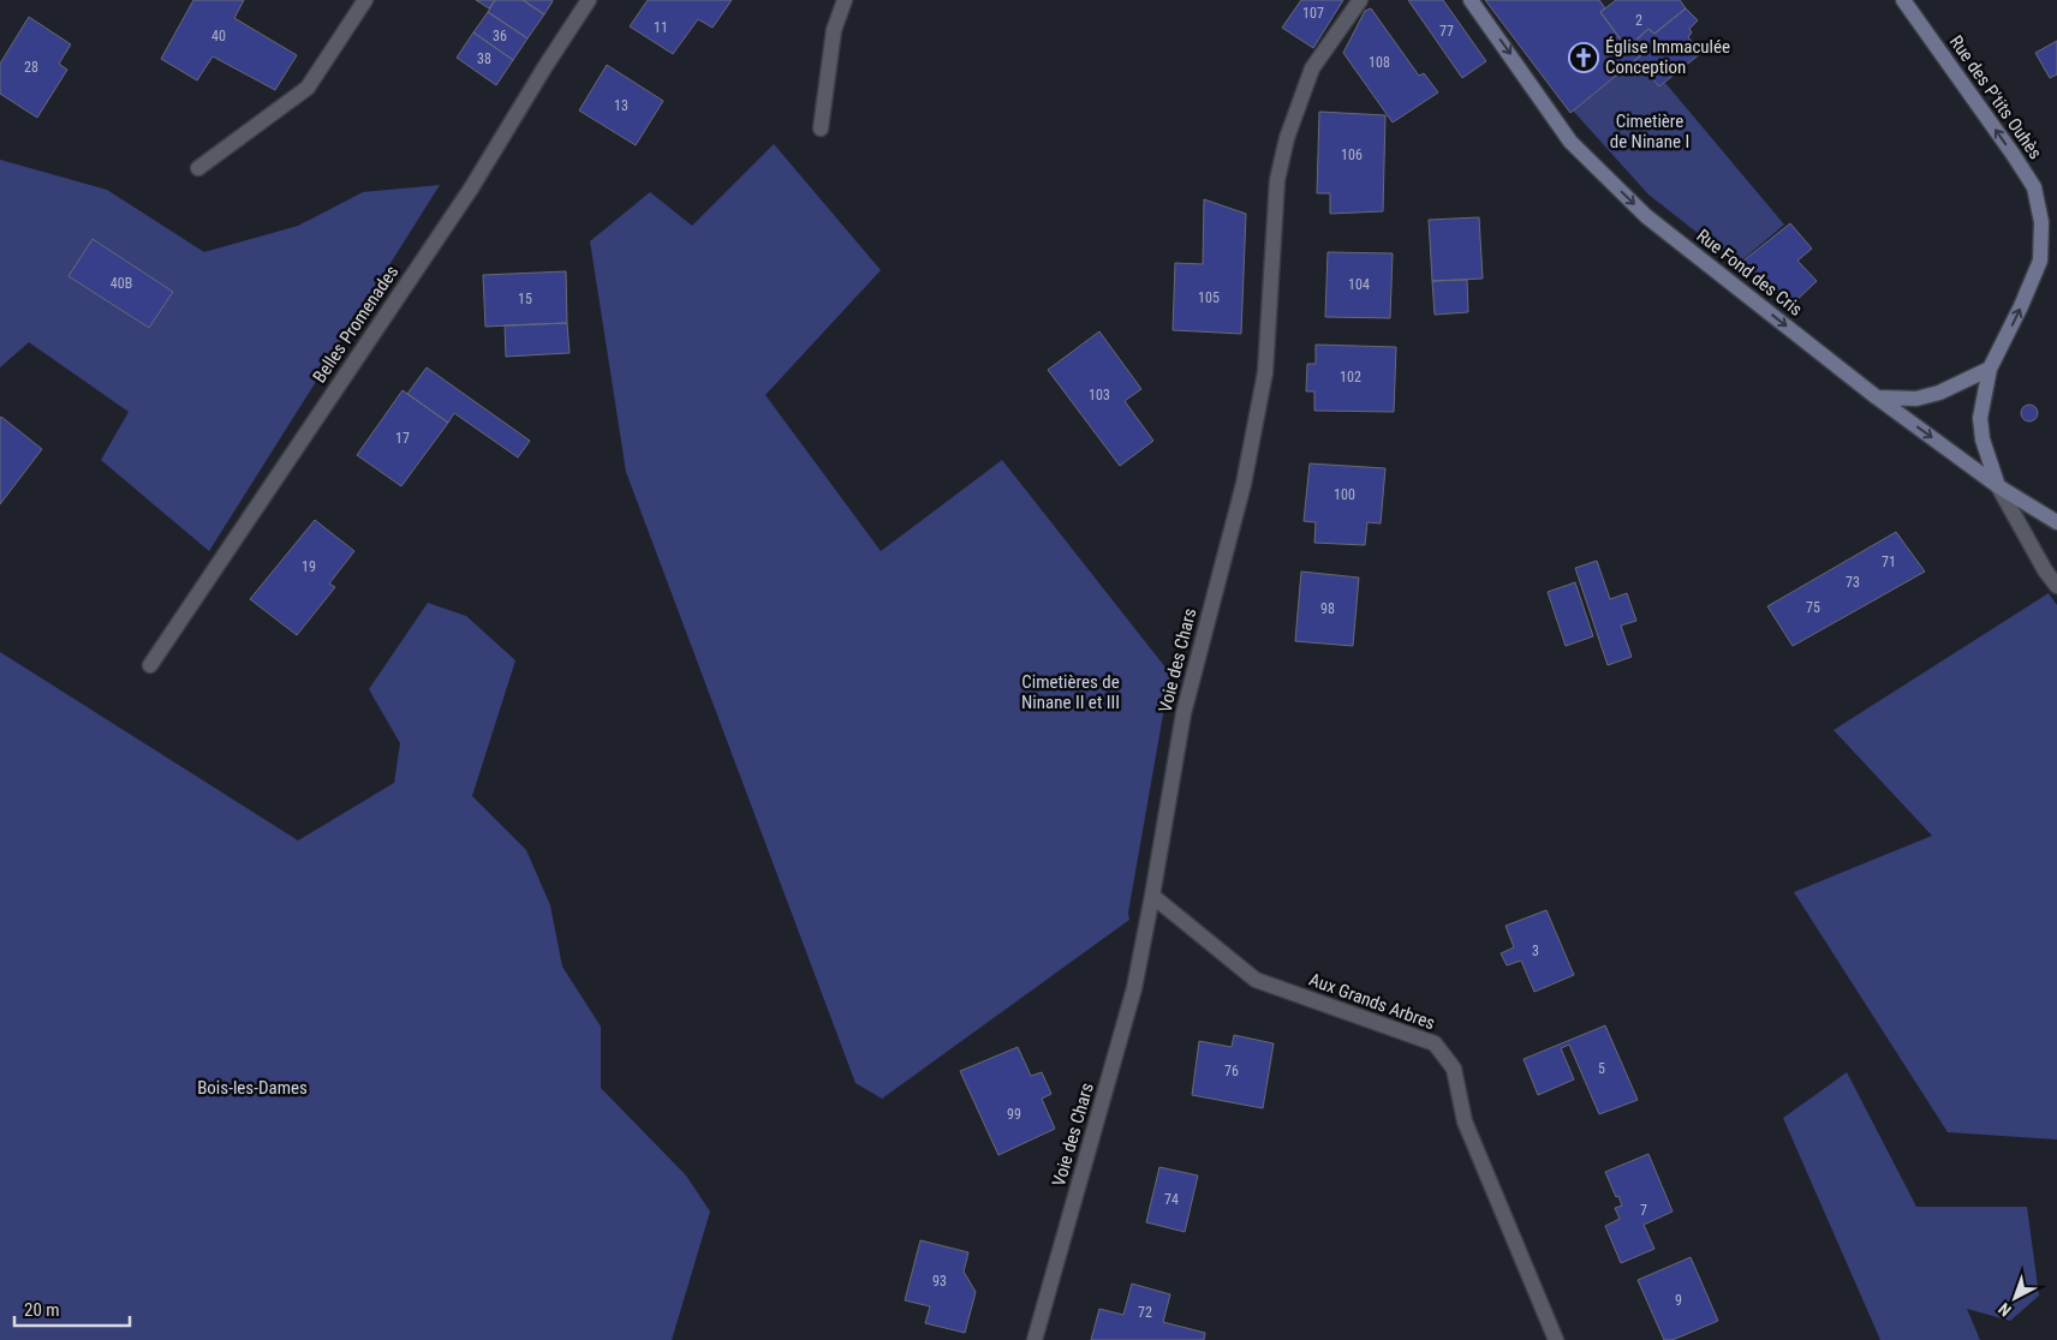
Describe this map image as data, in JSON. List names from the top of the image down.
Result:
{
  "streets": {
    "street": [
      "Rue des P'tits Ouhès",
      "Rue Fond des Cris",
      "Belles Promenades",
      "Voie des Chars",
      "Aux Grands Arbres"
    ]
  },
  "crossings": [
    ["Rue des P'tits Ouhès", "Rue Fond des Cris"],
    ["Voie des Chars", "Aux Grands Arbres"]
  ],
  "one_way": ["Rue des P'tits Ouhès", "Rue Fond des Cris"],
  "parks": ["Cimetière de Ninane I", "Cimetières de Ninane II et III", "Bois-les-Dames"],
  "places": {
    "church": ["Église Immaculée Conception"]
  },
  "house_numbers": [
    "107",
    "2",
    "11",
    "77",
    "40",
    "36",
    "38",
    "108",
    "28",
    "13",
    "106",
    "40B",
    "104",
    "105",
    "15",
    "102",
    "103",
    "17",
    "100",
    "71",
    "19",
    "73",
    "75",
    "98",
    "3",
    "5",
    "76",
    "99",
    "74",
    "7",
    "93",
    "9",
    "72"
  ],
  "scale_bar": "20 m",
  "north": "bottom left"
}
